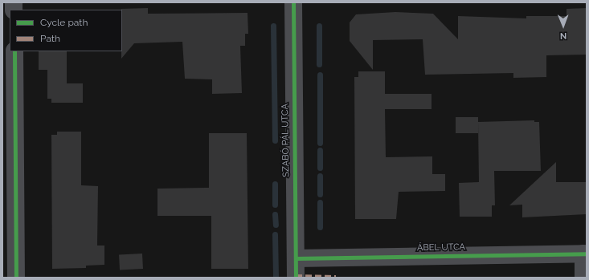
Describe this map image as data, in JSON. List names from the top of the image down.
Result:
{
  "streets": {
    "street": ["SZABÓ PÁL UTCA", "ÁBEL UTCA"]
  },
  "crossings": [
    ["SZABÓ PÁL UTCA", "ÁBEL UTCA"]
  ],
  "legend": ["Cycle path", "Path"],
  "north": "bottom"
}
